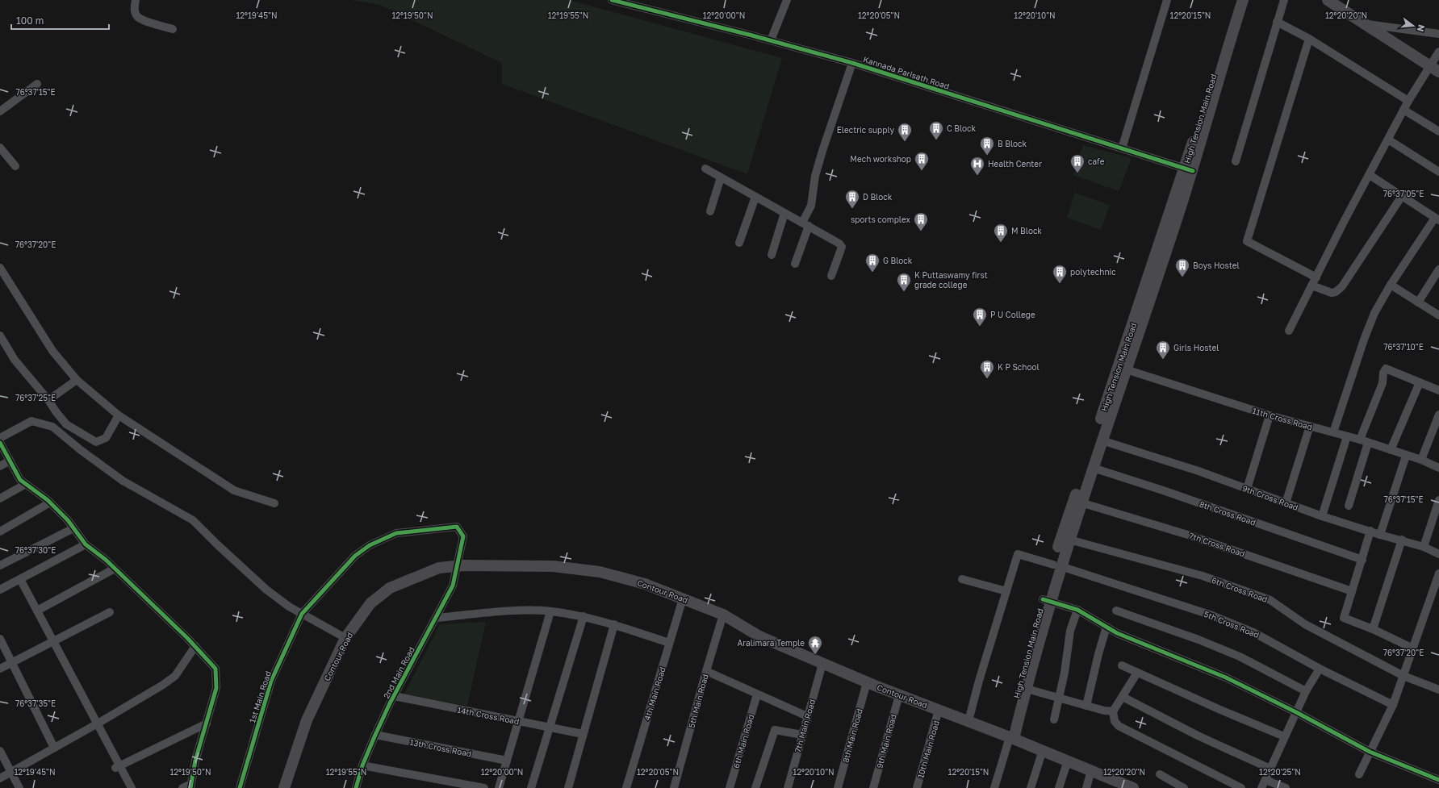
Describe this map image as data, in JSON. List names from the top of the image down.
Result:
{
  "streets": {
    "main road": ["High Tension Main Road", "Contour Road"],
    "street": [
      "Kannada Parisath Road",
      "11th Cross Road",
      "9th Cross Road",
      "8th Cross Road",
      "7th Cross Road",
      "6th Cross Road",
      "5th Cross Road",
      "2nd Main Road",
      "4th Main Road",
      "1st Main Road",
      "5th Main Road",
      "14th Cross Road",
      "7th Main Road",
      "8th Main Road",
      "6th Main Road",
      "9th Main Road",
      "13th Cross Road",
      "10th Main Road"
    ]
  },
  "crossings": [
    ["Kannada Parisath Road", "High Tension Main Road"],
    ["High Tension Main Road", "6th Cross Road"],
    ["High Tension Main Road", "Contour Road"],
    ["High Tension Main Road", "5th Cross Road"],
    ["Contour Road", "2nd Main Road"],
    ["Contour Road", "4th Main Road"],
    ["Contour Road", "1st Main Road"],
    ["Contour Road", "5th Main Road"],
    ["Contour Road", "7th Main Road"],
    ["Contour Road", "8th Main Road"],
    ["Contour Road", "9th Main Road"],
    ["Contour Road", "10th Main Road"],
    ["2nd Main Road", "1st Main Road"],
    ["2nd Main Road", "14th Cross Road"],
    ["2nd Main Road", "13th Cross Road"]
  ],
  "places": {
    "building": [
      "C Block",
      "Electric supply",
      "B Block",
      "Mech workshop",
      "cafe",
      "D Block",
      "sports complex",
      "M Block",
      "G Block",
      "Boys Hostel",
      "polytechnic",
      "K Puttaswamy first grade college",
      "P U College",
      "Girls Hostel",
      "K P School"
    ],
    "hospital": ["Health Center"],
    "temple": ["Aralimara Temple"]
  },
  "scale_bar": "100 m",
  "north": "right",
  "coordinates": [
    "12°19'45\"N",
    "12°19'50\"N",
    "12°19'55\"N",
    "12°20'00\"N",
    "12°20'05\"N",
    "12°20'10\"N",
    "12°20'15\"N",
    "12°20'20\"N",
    "76°37'15\"E",
    "76°37'05\"E",
    "76°37'20\"E",
    "76°37'10\"E",
    "76°37'25\"E",
    "76°37'30\"E",
    "76°37'35\"E",
    "12°20'25\"N"
  ]
}
